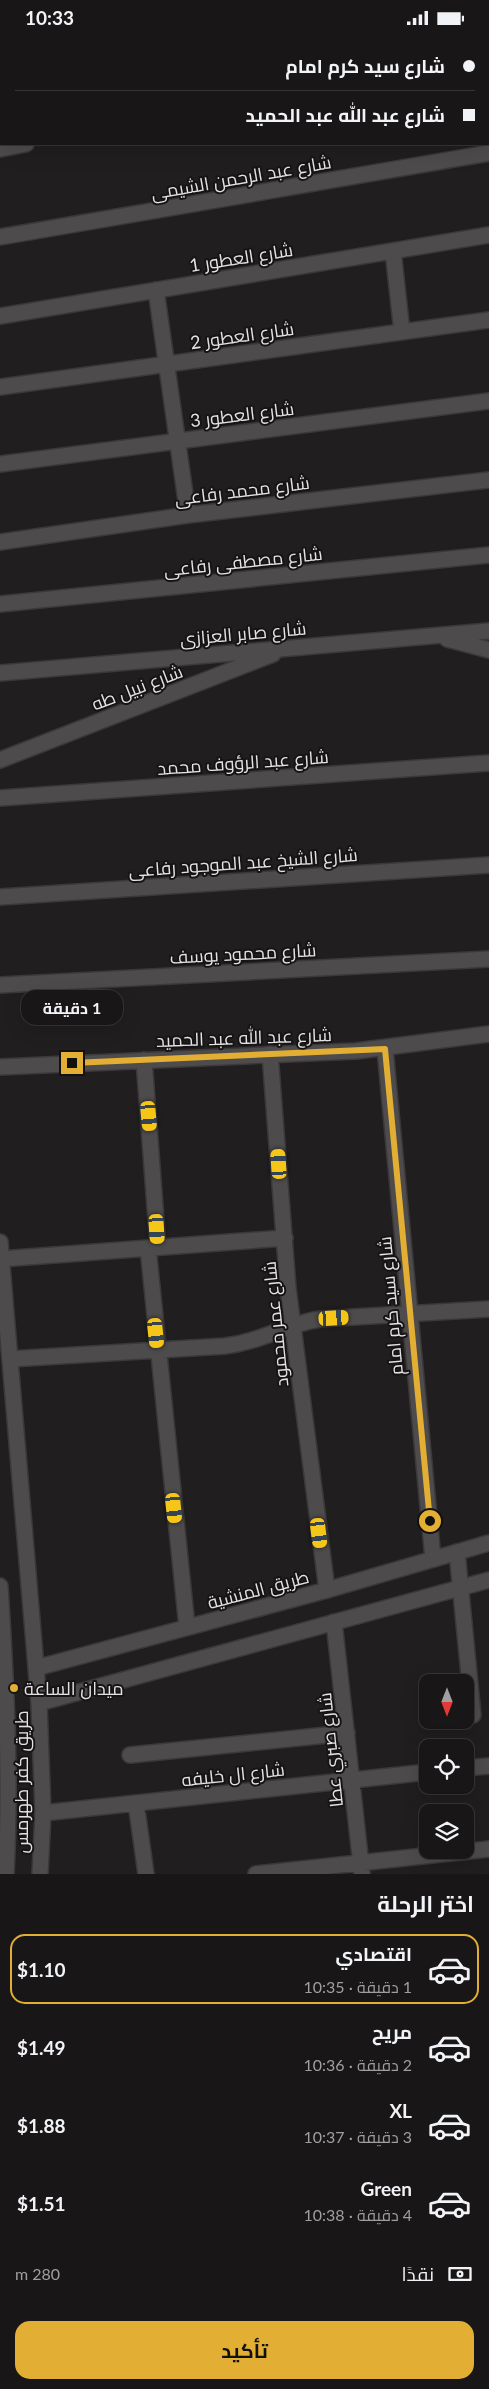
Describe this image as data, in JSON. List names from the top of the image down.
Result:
{
  "streets": {
    "street": [
      "شارع عبد الرحمن الشيمى",
      "شارع العطور 1",
      "شارع العطور 2",
      "شارع العطور 3",
      "شارع محمد رفاعى",
      "شارع مصطفى رفاعى",
      "شارع صابر العزازى",
      "شارع نبيل طه",
      "شارع عبد الرؤوف محمد",
      "شارع الشيخ عبد الموجود رفاعى",
      "شارع محمود يوسف",
      "شارع عبد الله عبد الحميد",
      "شارع سيد كرم امام",
      "شارع عمر محمود",
      "طريق المنشية",
      "شارع صبري عطا",
      "شارع ال خليفه",
      "طريق كفر طهرمس"
    ]
  },
  "crossings": [
    ["شارع صابر العزازى", "شارع نبيل طه"],
    ["شارع عبد الله عبد الحميد", "شارع سيد كرم امام"],
    ["شارع عبد الله عبد الحميد", "شارع عمر محمود"],
    ["شارع سيد كرم امام", "طريق المنشية"],
    ["شارع عمر محمود", "طريق المنشية"],
    ["طريق المنشية", "طريق كفر طهرمس"],
    ["شارع صبري عطا", "شارع ال خليفه"],
    ["شارع ال خليفه", "طريق كفر طهرمس"]
  ],
  "places": ["ميدان الساعة"],
  "north": "bottom",
  "page": {
    "status": "10:33",
    "banner": ["شارع سيد كرم امام", "شارع عبد الله عبد الحميد"],
    "bubble": "1 دقيقة",
    "heading": "اختر الرحلة",
    "list": [
      {
        "name": "اقتصادي",
        "note": "1 دقيقة · 10:35",
        "value": "$1.10"
      },
      {
        "name": "مريح",
        "note": "2 دقيقة · 10:36",
        "value": "$1.49"
      },
      {
        "name": "XL",
        "note": "3 دقيقة · 10:37",
        "value": "$1.88"
      },
      {
        "name": "Green",
        "note": "4 دقيقة · 10:38",
        "value": "$1.51"
      }
    ],
    "pay": ["نقدًا", "280 m"],
    "buttons": "تأكيد"
  }
}
